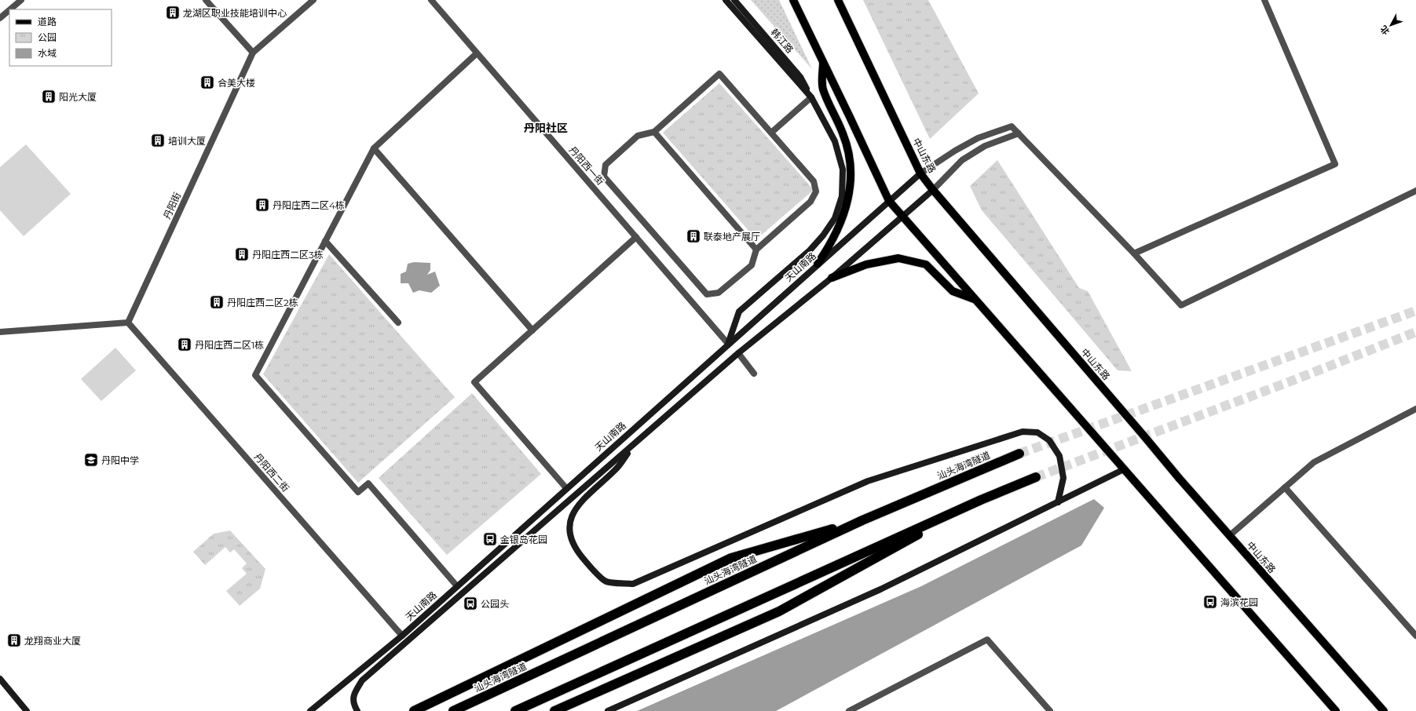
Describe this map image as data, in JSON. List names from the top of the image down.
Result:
{
  "streets": {
    "highway": ["汕头海湾隧道"],
    "main road": ["韩江路", "中山东路", "天山南路"],
    "street": ["丹阳西一街", "丹阳街", "丹阳西二街"]
  },
  "crossings": [
    ["中山东路", "天山南路"],
    ["丹阳西一街", "天山南路"],
    ["丹阳街", "丹阳西二街"],
    ["天山南路", "丹阳西二街"]
  ],
  "districts": ["丹阳社区"],
  "places": {
    "building": [
      "龙湖区职业技能培训中心",
      "合美大楼",
      "阳光大厦",
      "培训大厦",
      "丹阳庄西二区4栋",
      "联泰地产展厅",
      "丹阳庄西二区3栋",
      "丹阳庄西二区2栋",
      "丹阳庄西二区1栋",
      "龙翔商业大厦"
    ],
    "school or university": ["丹阳中学"],
    "bus stop": ["金银岛花园", "海滨花园", "公园头"]
  },
  "legend": ["道路", "公园", "水域"],
  "north": "bottom left"
}
